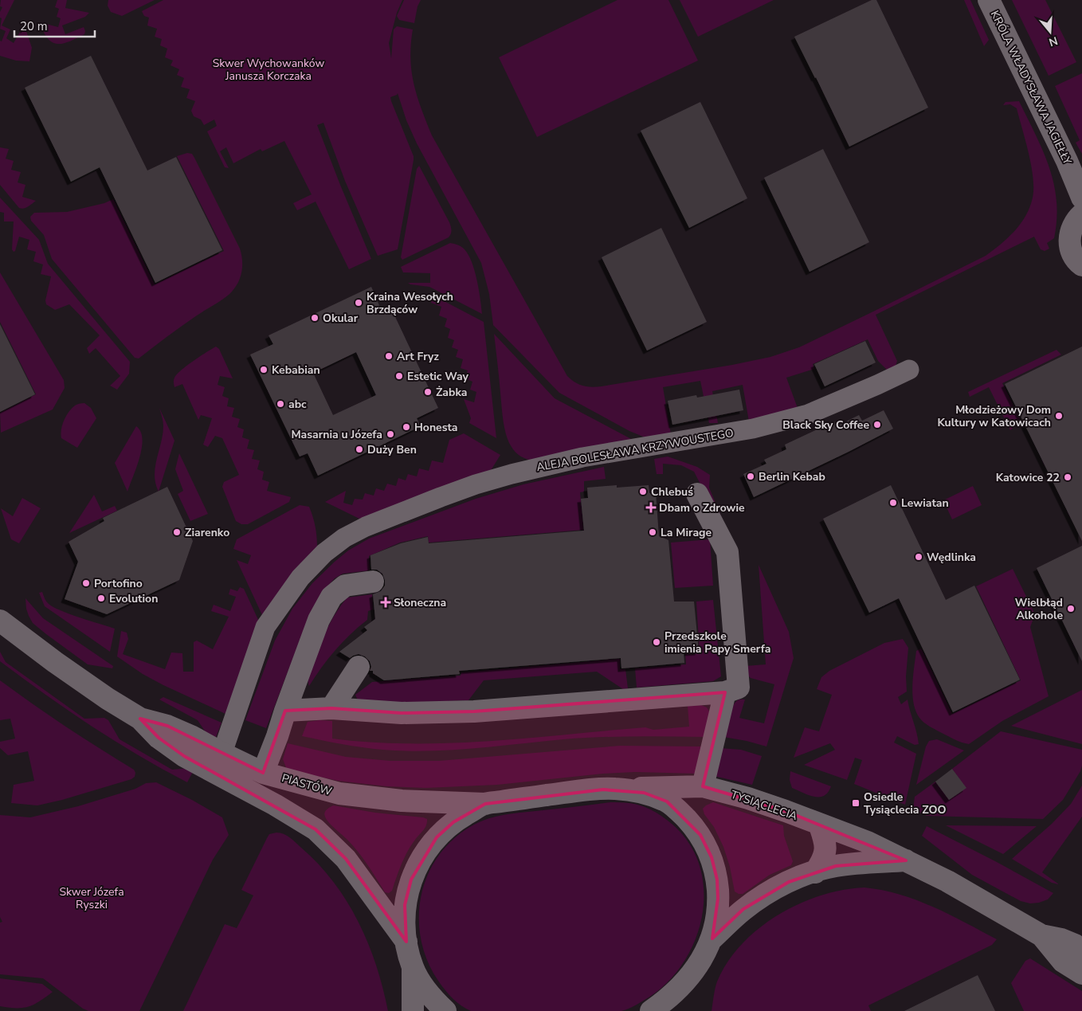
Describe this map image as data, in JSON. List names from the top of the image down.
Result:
{
  "streets": {
    "street": [
      "KRÓLA WŁADYSŁAWA JAGIEŁŁY",
      "ALEJA BOLESŁAWA KRZYWOUSTEGO",
      "PIASTÓW",
      "TYSIĄCLECIA"
    ]
  },
  "parks": ["Skwer Wychowanków Janusza Korczaka", "Skwer Józefa Ryszki"],
  "places": {
    "other": [
      "Kraina Wesołych Brzdąców",
      "Okular",
      "Art Fryz",
      "Kebabian",
      "Estetic Way",
      "Żabka",
      "abc",
      "Młodzieżowy Dom Kultury w Katowicach",
      "Black Sky Coffee",
      "Honesta",
      "Masarnia u Józefa",
      "Duży Ben",
      "Berlin Kebab",
      "Katowice 22",
      "Chlebuś",
      "Lewiatan",
      "Ziarenko",
      "La Mirage",
      "Wędlinka",
      "Portofino",
      "Evolution",
      "Wielbłąd Alkohole",
      "Przedszkole imienia Papy Smerfa"
    ],
    "health": ["Dbam o Zdrowie", "Słoneczna"],
    "transit": ["Osiedle Tysiąclecia ZOO"]
  },
  "scale_bar": "20 m",
  "north": "bottom"
}
